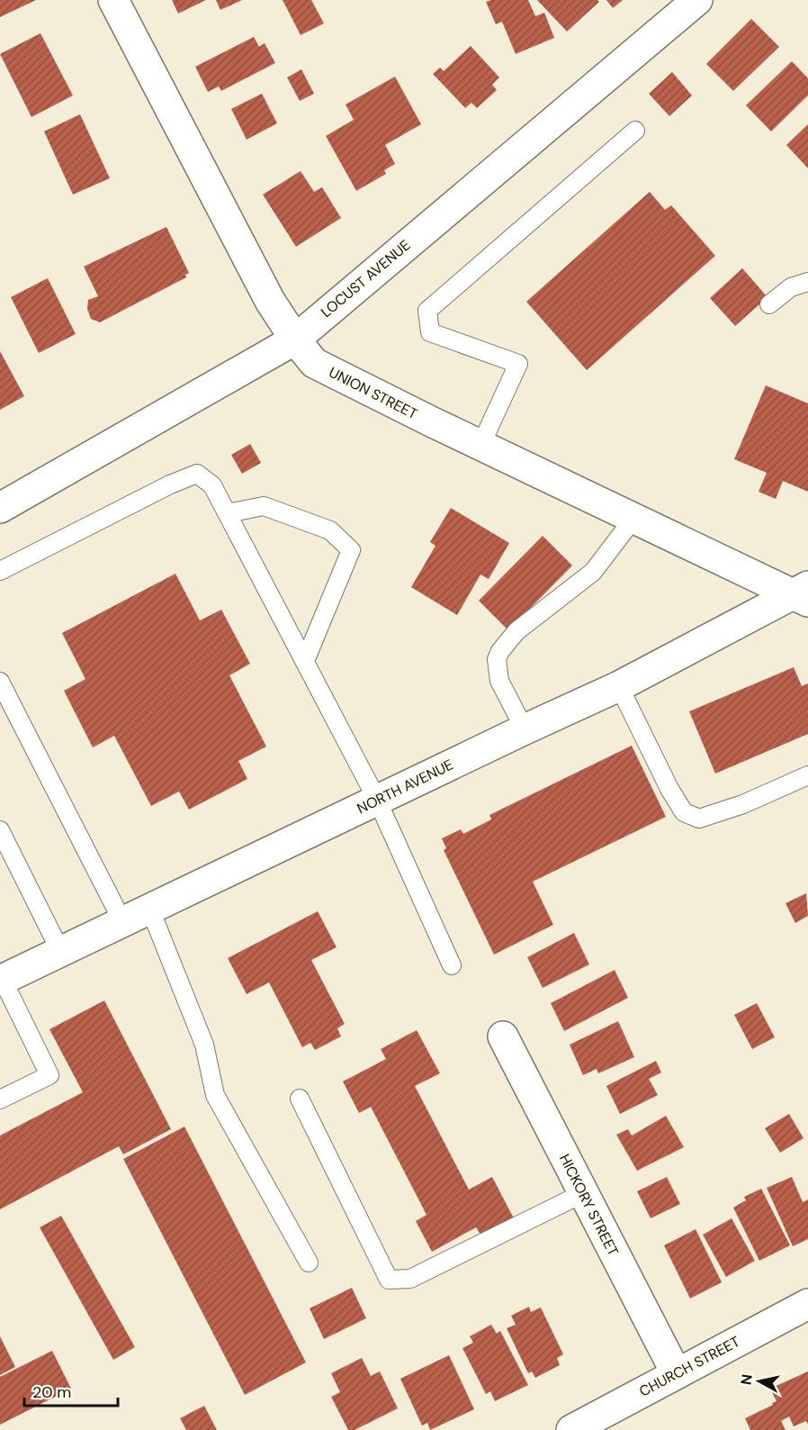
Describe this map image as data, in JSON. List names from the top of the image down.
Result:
{
  "streets": {
    "street": [
      "LOCUST AVENUE",
      "UNION STREET",
      "NORTH AVENUE",
      "HICKORY STREET",
      "CHURCH STREET"
    ]
  },
  "crossings": [
    ["LOCUST AVENUE", "UNION STREET"],
    ["UNION STREET", "NORTH AVENUE"],
    ["HICKORY STREET", "CHURCH STREET"]
  ],
  "scale_bar": "20 m",
  "north": "left"
}
